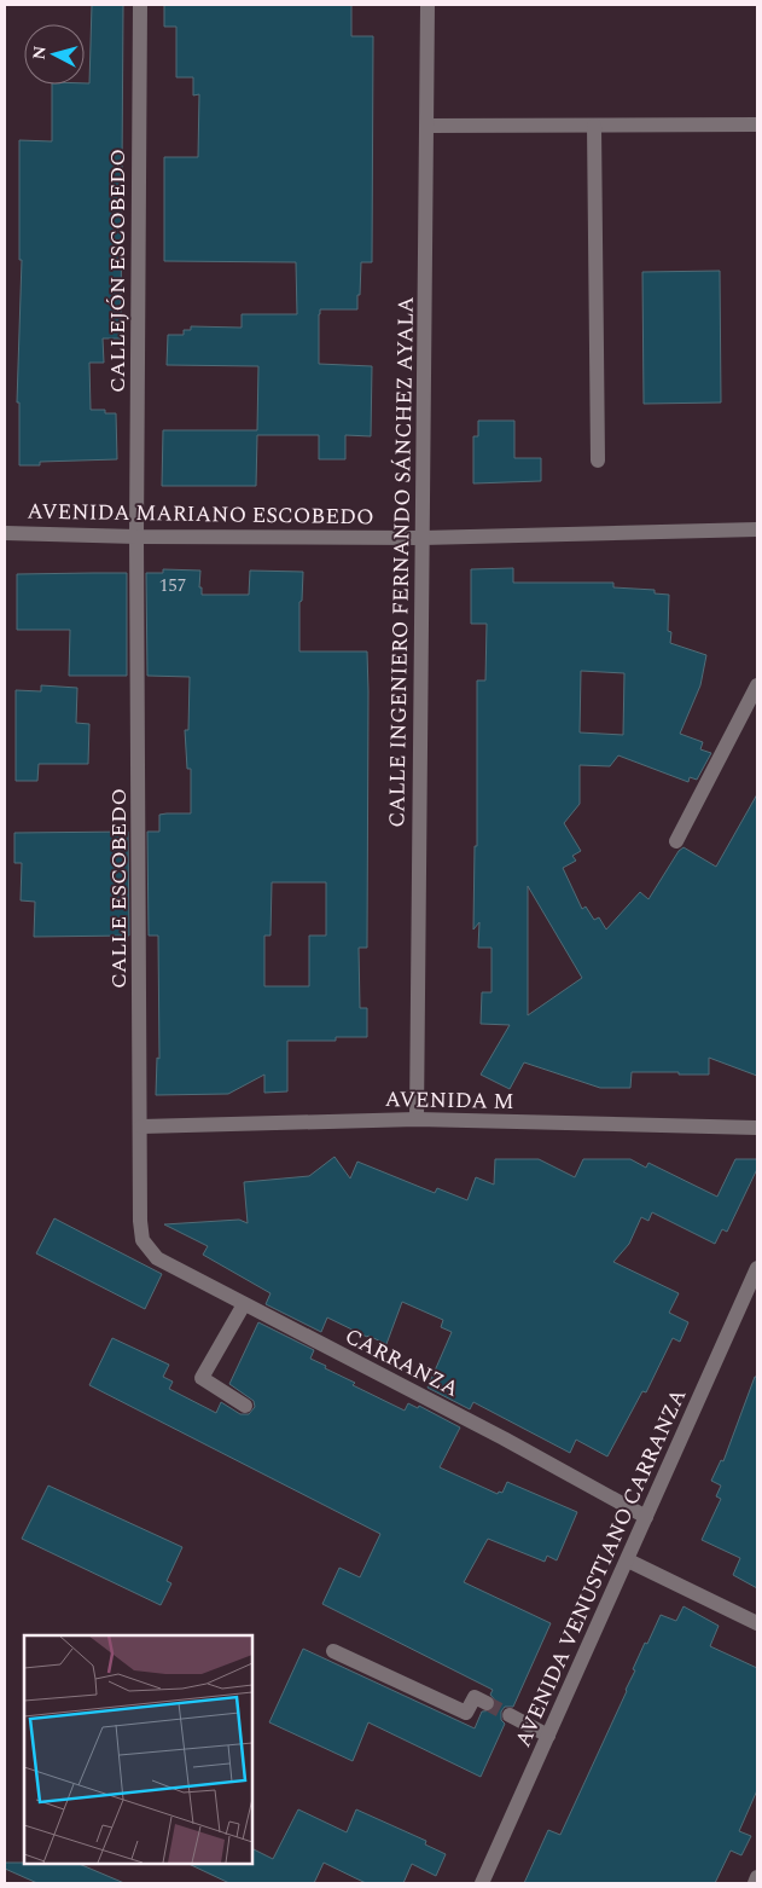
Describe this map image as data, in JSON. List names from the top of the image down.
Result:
{
  "streets": {
    "street": [
      "CALLEJÓN ESCOBEDO",
      "AVENIDA MARIANO ESCOBEDO",
      "CALLE INGENIERO FERNANDO SÁNCHEZ AYALA",
      "CALLE ESCOBEDO",
      "AVENIDA M",
      "CARRANZA",
      "AVENIDA VENUSTIANO CARRANZA"
    ]
  },
  "crossings": [
    ["CALLEJÓN ESCOBEDO", "AVENIDA MARIANO ESCOBEDO"],
    ["CALLEJÓN ESCOBEDO", "CALLE ESCOBEDO"],
    ["AVENIDA MARIANO ESCOBEDO", "CALLE INGENIERO FERNANDO SÁNCHEZ AYALA"],
    ["AVENIDA MARIANO ESCOBEDO", "CALLE ESCOBEDO"],
    ["CALLE INGENIERO FERNANDO SÁNCHEZ AYALA", "AVENIDA M"],
    ["CALLE ESCOBEDO", "AVENIDA M"],
    ["CALLE ESCOBEDO", "CARRANZA"],
    ["CARRANZA", "AVENIDA VENUSTIANO CARRANZA"]
  ],
  "house_numbers": ["157"],
  "north": "left"
}
